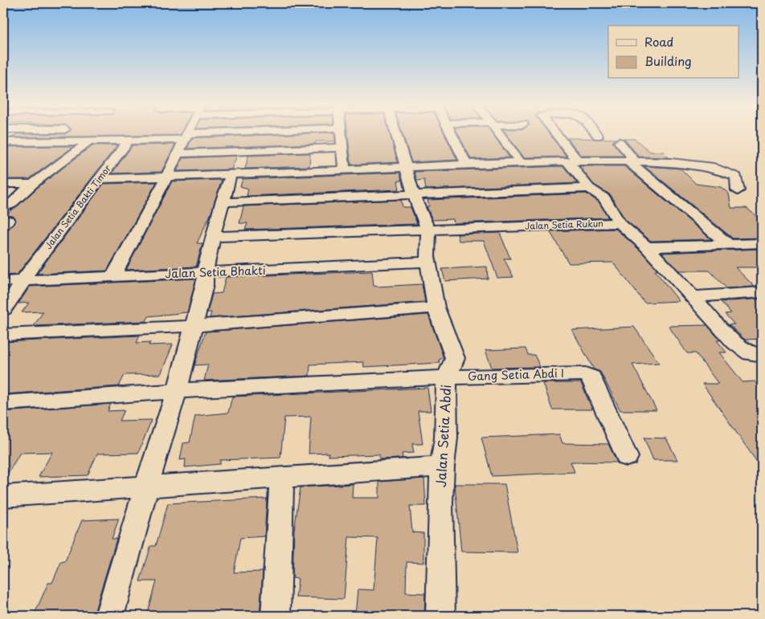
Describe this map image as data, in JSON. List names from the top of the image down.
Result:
{
  "streets": {
    "street": [
      "Jalan Setia Bakti Timor",
      "Jalan Setia Rukun",
      "Jalan Setia Bhakti",
      "Gang Setia Abdi I",
      "Jalan Setia Abdi"
    ]
  },
  "crossings": [
    ["Jalan Setia Bakti Timor", "Jalan Setia Bhakti"],
    ["Jalan Setia Rukun", "Jalan Setia Abdi"],
    ["Jalan Setia Bhakti", "Jalan Setia Abdi"],
    ["Gang Setia Abdi I", "Jalan Setia Abdi"]
  ],
  "legend": ["Road", "Building"]
}
